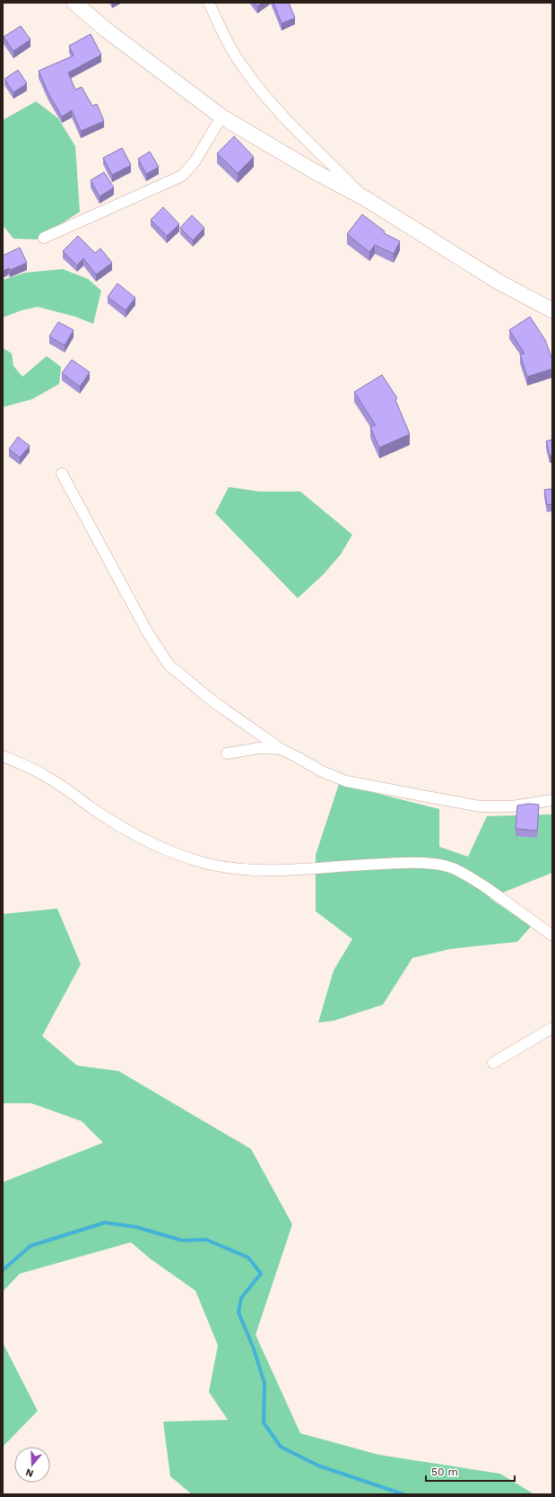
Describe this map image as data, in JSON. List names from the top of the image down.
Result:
{
  "scale_bar": "50 m",
  "north": "bottom"
}
